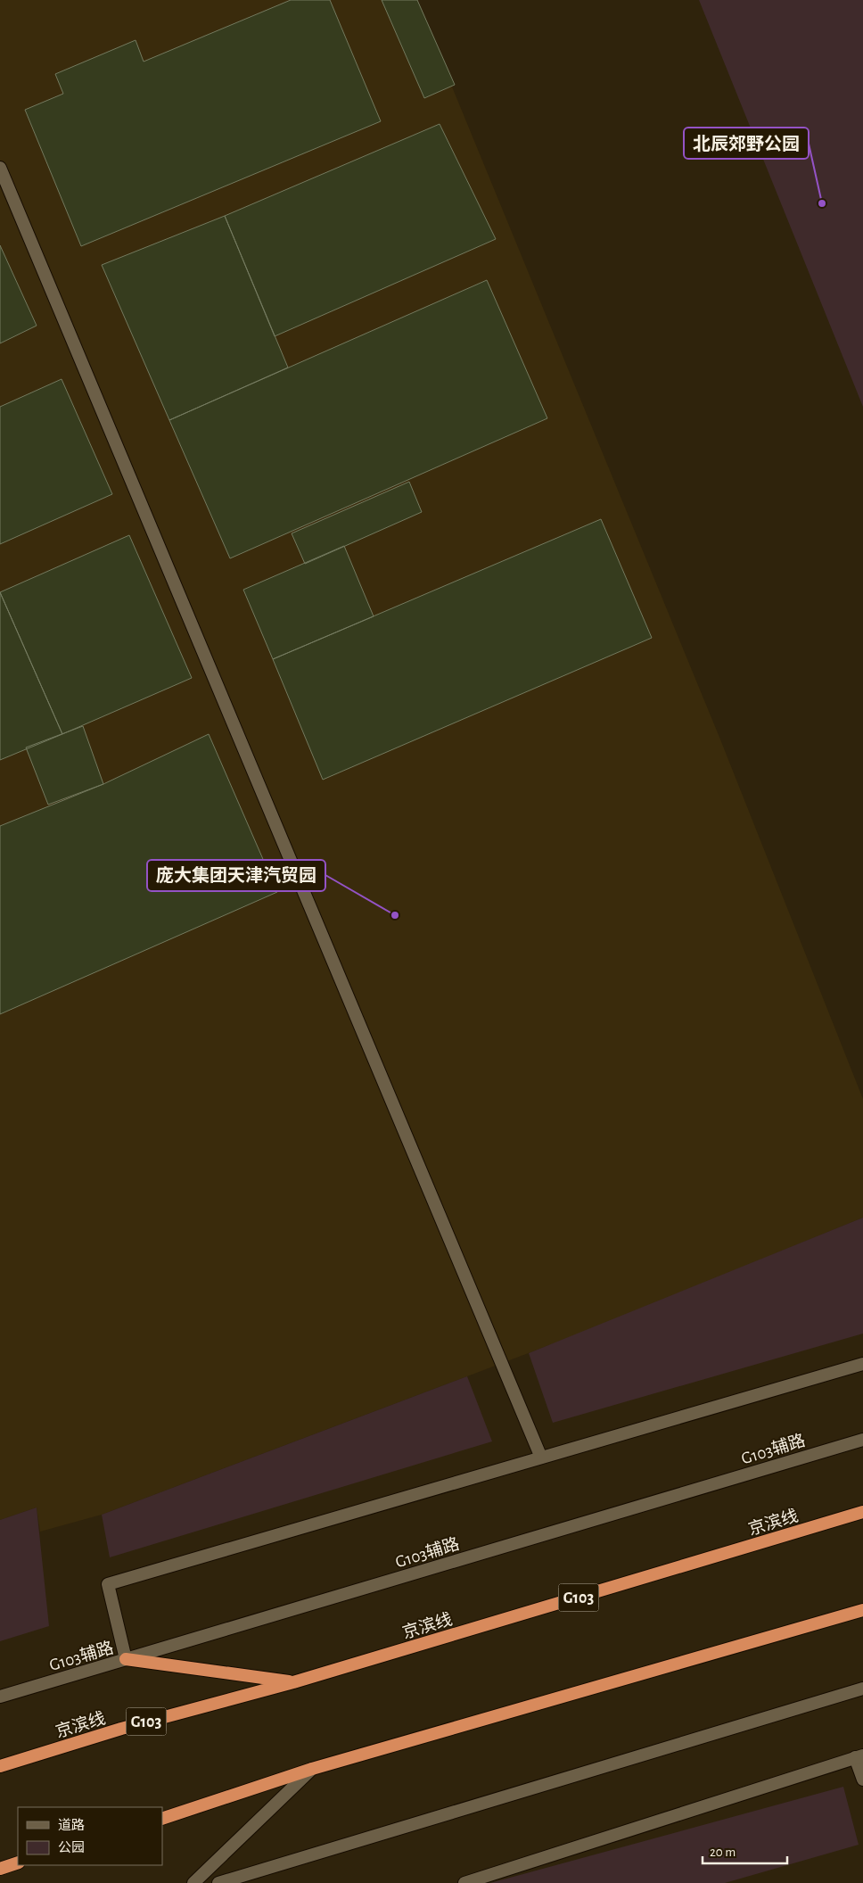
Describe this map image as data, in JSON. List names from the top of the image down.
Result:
{
  "streets": {
    "highway": ["京滨线", "G103"],
    "street": ["G103辅路"]
  },
  "places": ["北辰郊野公园", "庞大集团天津汽贸园"],
  "legend": ["道路", "公园"],
  "scale_bar": "20 m"
}
